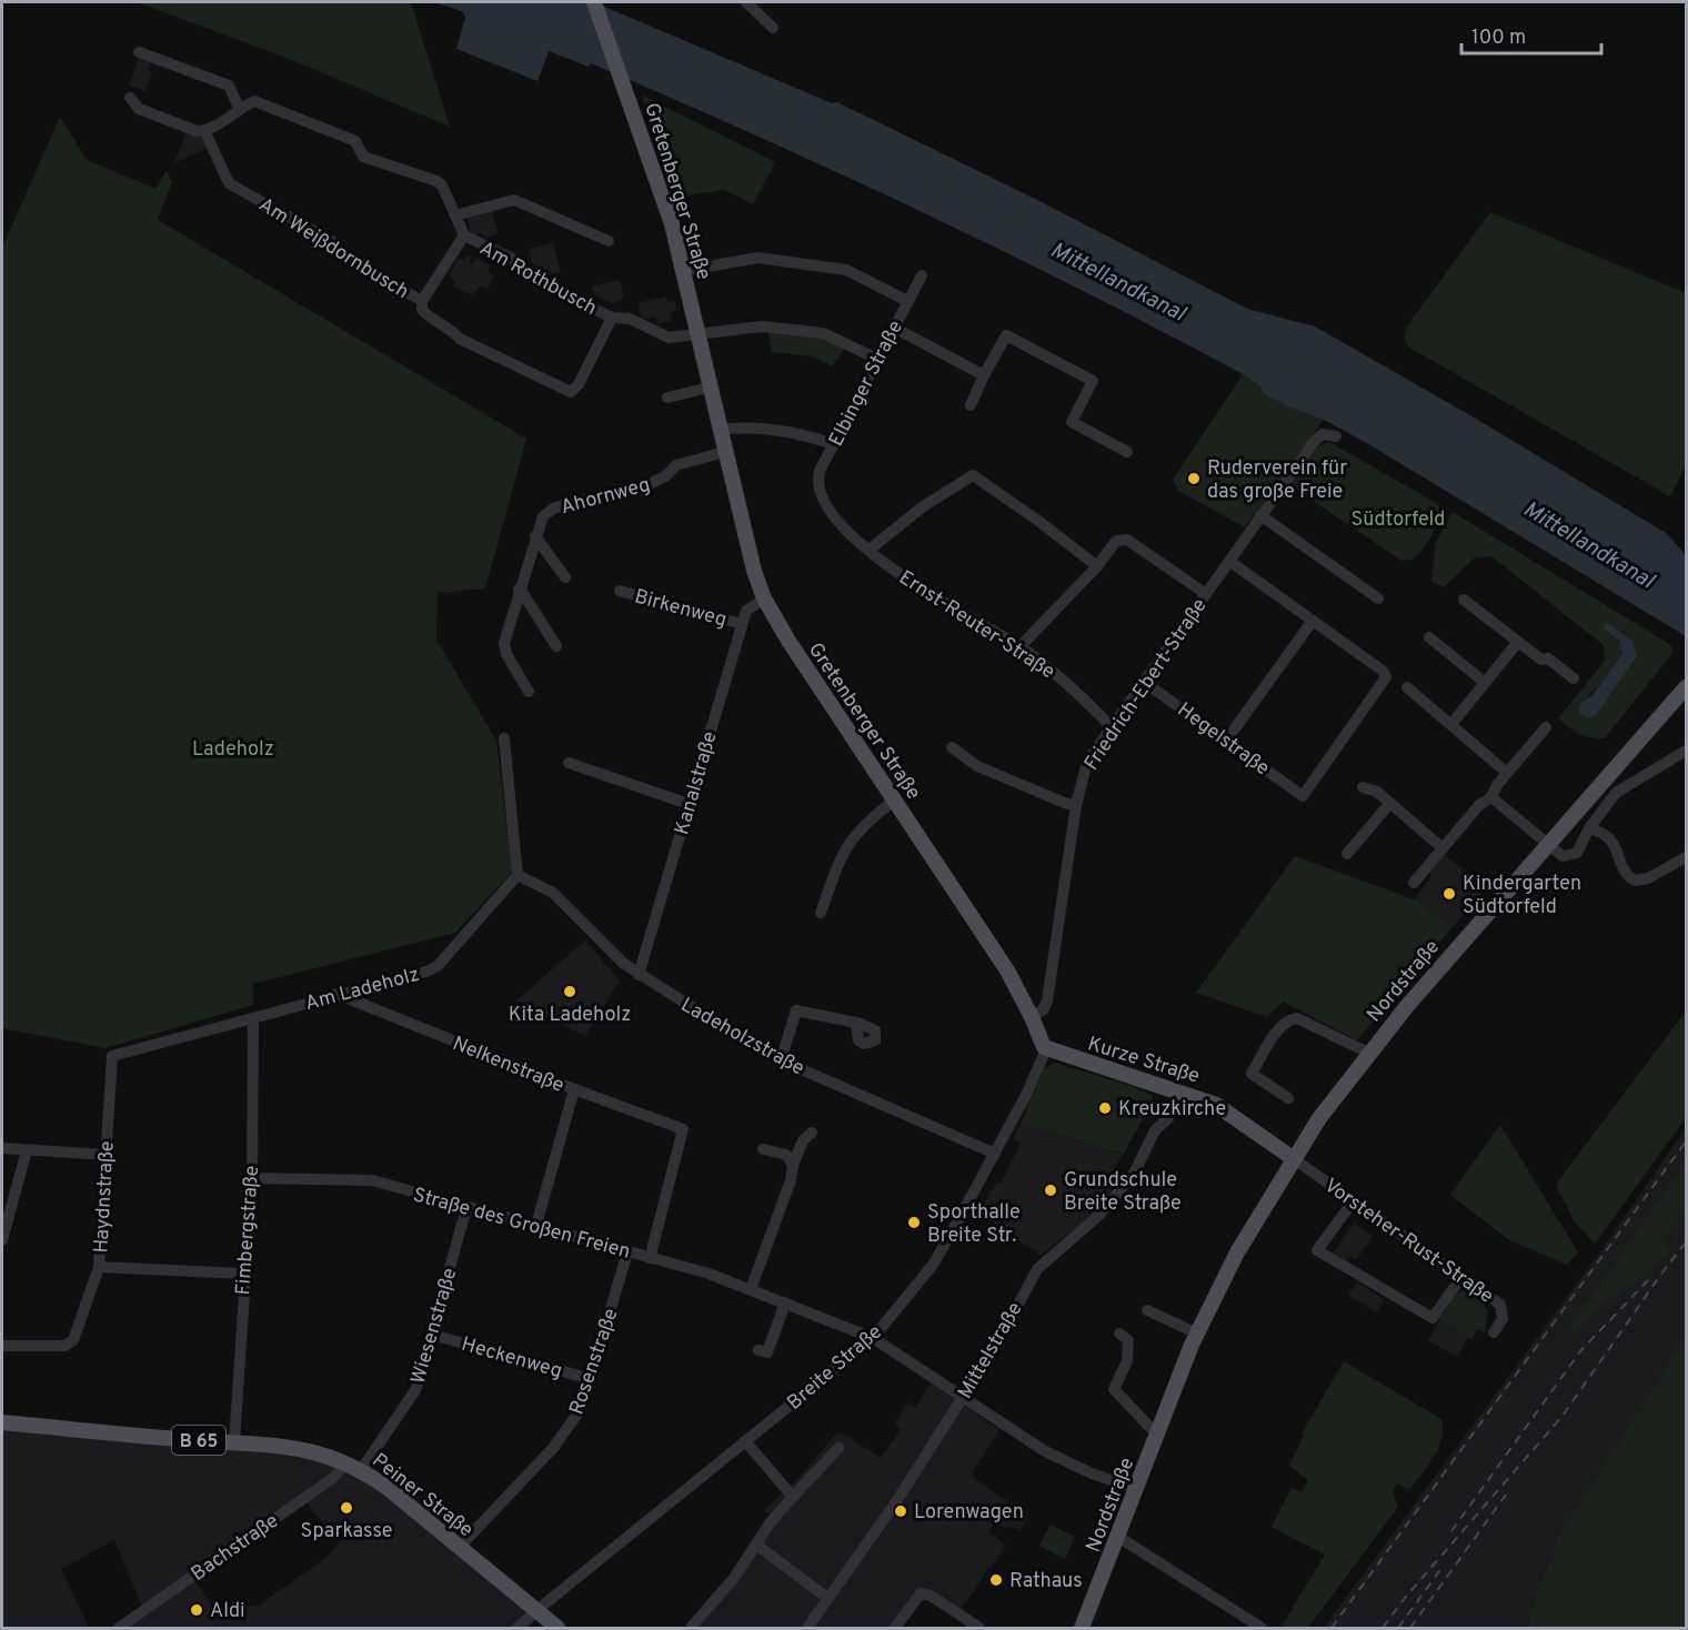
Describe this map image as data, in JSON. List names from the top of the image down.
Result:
{
  "streets": {
    "main road": [
      "Gretenberger Straße",
      "Nordstraße",
      "Kurze Straße",
      "B 65",
      "Peiner Straße"
    ],
    "street": [
      "Am Weißdornbusch",
      "Am Rothbusch",
      "Elbinger Straße",
      "Ahornweg",
      "Birkenweg",
      "Ernst-Reuter-Straße",
      "Friedrich-Ebert-Straße",
      "Hegelstraße",
      "Kanalstraße",
      "Am Ladeholz",
      "Ladeholzstraße",
      "Nelkenstraße",
      "Haydnstraße",
      "Straße des Großen Freien",
      "Fimbergstraße",
      "Vorsteher-Rust-Straße",
      "Wiesenstraße",
      "Mittelstraße",
      "Heckenweg",
      "Rosenstraße",
      "Breite Straße",
      "Bachstraße"
    ]
  },
  "crossings": [
    ["Gretenberger Straße", "Am Rothbusch"],
    ["Gretenberger Straße", "Ahornweg"],
    ["Gretenberger Straße", "Friedrich-Ebert-Straße"],
    ["Gretenberger Straße", "Kanalstraße"],
    ["Gretenberger Straße", "Kurze Straße"],
    ["Gretenberger Straße", "Breite Straße"],
    ["Am Weißdornbusch", "Am Rothbusch"],
    ["Am Rothbusch", "Elbinger Straße"],
    ["Elbinger Straße", "Ernst-Reuter-Straße"],
    ["Birkenweg", "Kanalstraße"],
    ["Ernst-Reuter-Straße", "Friedrich-Ebert-Straße"],
    ["Friedrich-Ebert-Straße", "Hegelstraße"],
    ["Kanalstraße", "Ladeholzstraße"],
    ["Nordstraße", "Kurze Straße"],
    ["Nordstraße", "Straße des Großen Freien"],
    ["Nordstraße", "Vorsteher-Rust-Straße"],
    ["Am Ladeholz", "Ladeholzstraße"],
    ["Am Ladeholz", "Nelkenstraße"],
    ["Am Ladeholz", "Haydnstraße"],
    ["Am Ladeholz", "Fimbergstraße"],
    ["Ladeholzstraße", "Breite Straße"],
    ["Kurze Straße", "Vorsteher-Rust-Straße"],
    ["Kurze Straße", "Breite Straße"],
    ["Nelkenstraße", "Straße des Großen Freien"],
    ["Straße des Großen Freien", "Fimbergstraße"],
    ["Straße des Großen Freien", "Wiesenstraße"],
    ["Straße des Großen Freien", "Mittelstraße"],
    ["Straße des Großen Freien", "Rosenstraße"],
    ["Straße des Großen Freien", "Breite Straße"],
    ["Fimbergstraße", "Peiner Straße"],
    ["Wiesenstraße", "Heckenweg"],
    ["Wiesenstraße", "Peiner Straße"],
    ["Heckenweg", "Rosenstraße"],
    ["Rosenstraße", "Peiner Straße"],
    ["Breite Straße", "Peiner Straße"],
    ["Peiner Straße", "Bachstraße"]
  ],
  "water": ["Mittellandkanal"],
  "parks": ["Südtorfeld", "Ladeholz"],
  "places": [
    "Ruderverein für das große Freie",
    "Kindergarten Südtorfeld",
    "Kita Ladeholz",
    "Kreuzkirche",
    "Grundschule Breite Straße",
    "Sporthalle Breite Str.",
    "Sparkasse",
    "Lorenwagen",
    "Rathaus",
    "Aldi"
  ],
  "scale_bar": "100 m"
}
